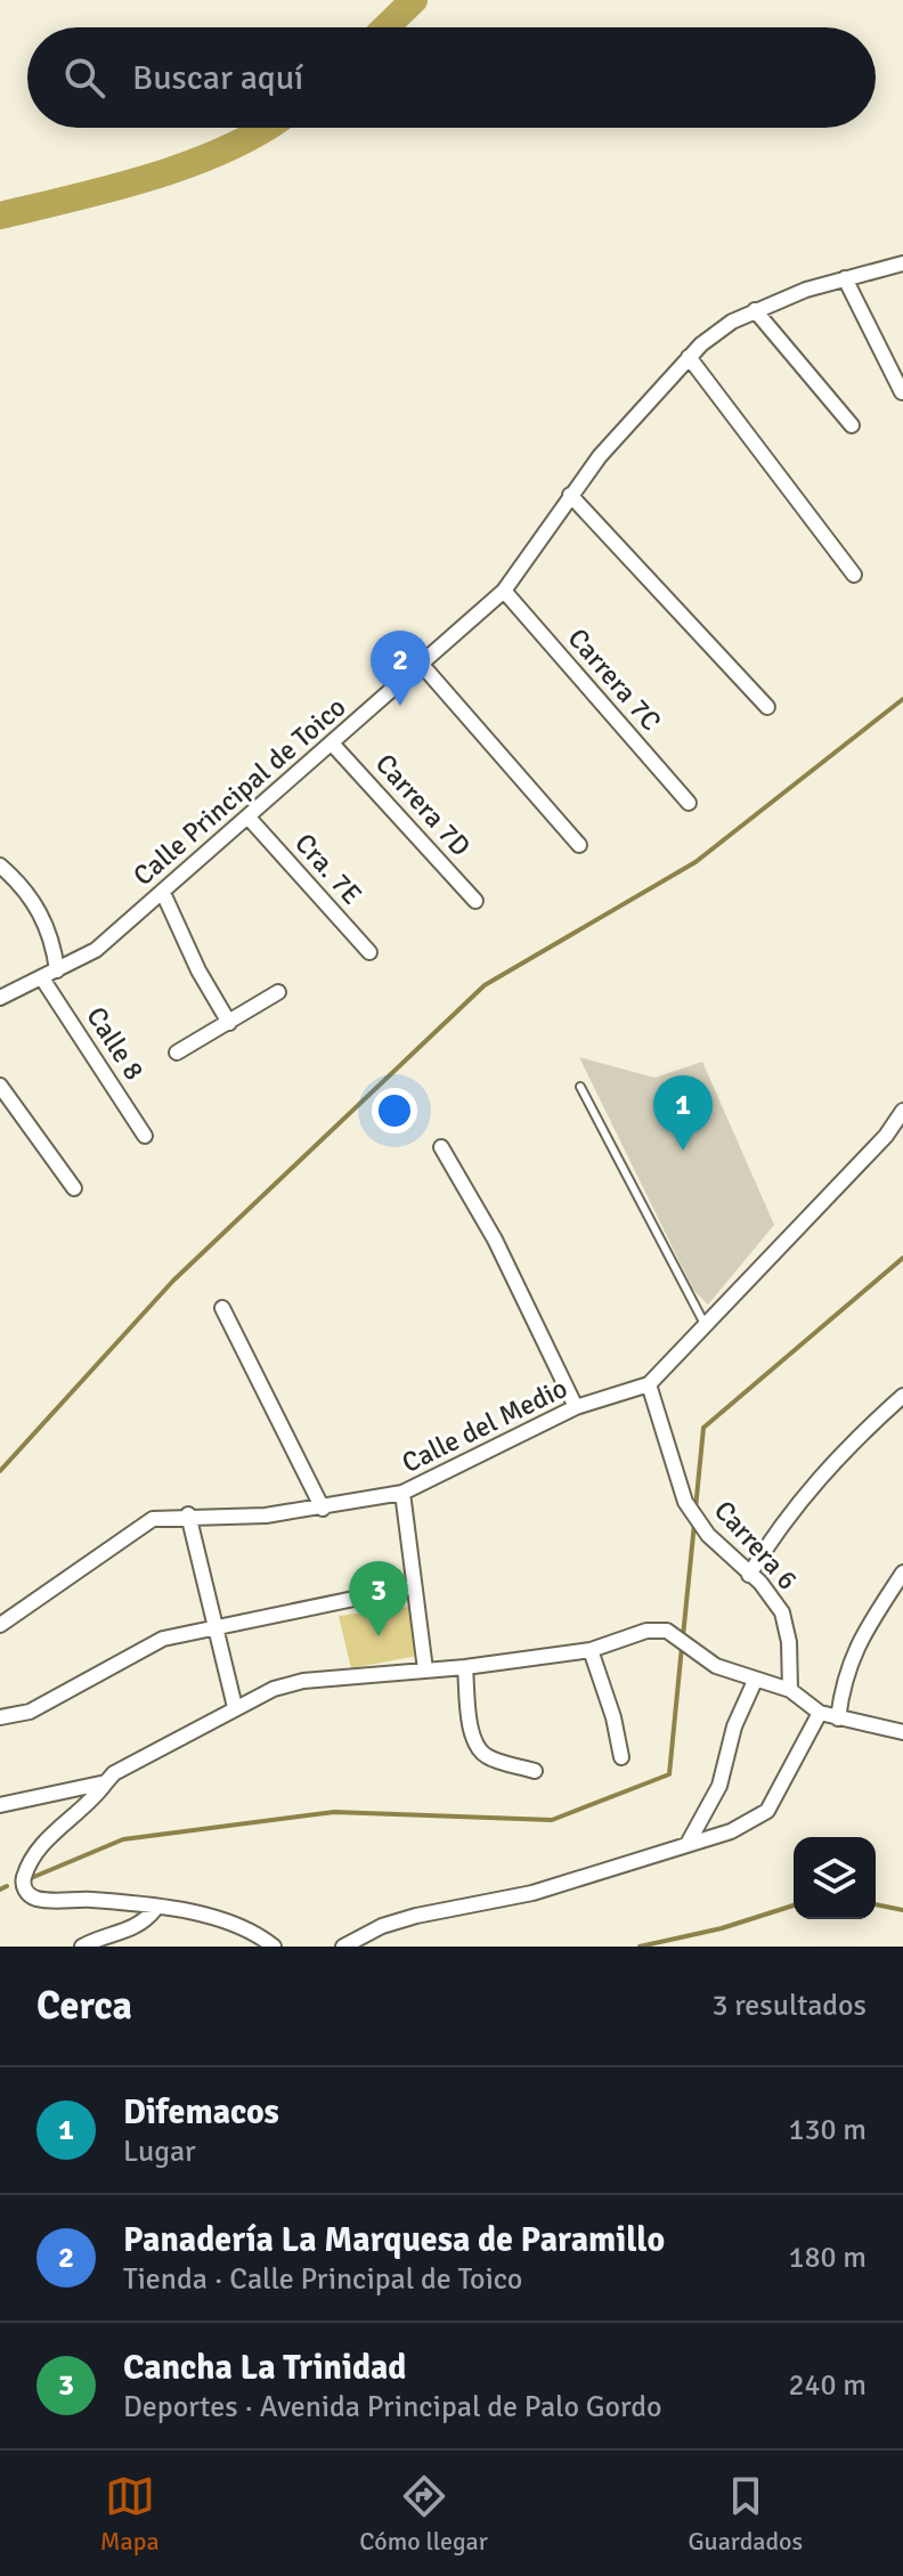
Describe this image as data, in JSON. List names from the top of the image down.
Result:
{
  "streets": {
    "street": [
      "Carrera 7C",
      "Calle Principal de Toico",
      "Carrera 7D",
      "Cra. 7E",
      "Calle 8",
      "Calle del Medio",
      "Carrera 6"
    ]
  },
  "crossings": [
    ["Carrera 7C", "Calle Principal de Toico"],
    ["Calle Principal de Toico", "Carrera 7D"],
    ["Calle Principal de Toico", "Cra. 7E"],
    ["Calle Principal de Toico", "Calle 8"],
    ["Calle del Medio", "Carrera 6"]
  ],
  "page": {
    "search": "Buscar aquí",
    "pins": ["2", "1", "3"],
    "heading": ["Cerca", "3 resultados"],
    "list": [
      {
        "mark": "1",
        "name": "Difemacos",
        "note": "Lugar",
        "value": "130 m"
      },
      {
        "mark": "2",
        "name": "Panadería La Marquesa de Paramillo",
        "note": "Tienda · Calle Principal de Toico",
        "value": "180 m"
      },
      {
        "mark": "3",
        "name": "Cancha La Trinidad",
        "note": "Deportes · Avenida Principal de Palo Gordo",
        "value": "240 m"
      }
    ],
    "nav": ["Mapa", "Cómo llegar", "Guardados"]
  }
}
